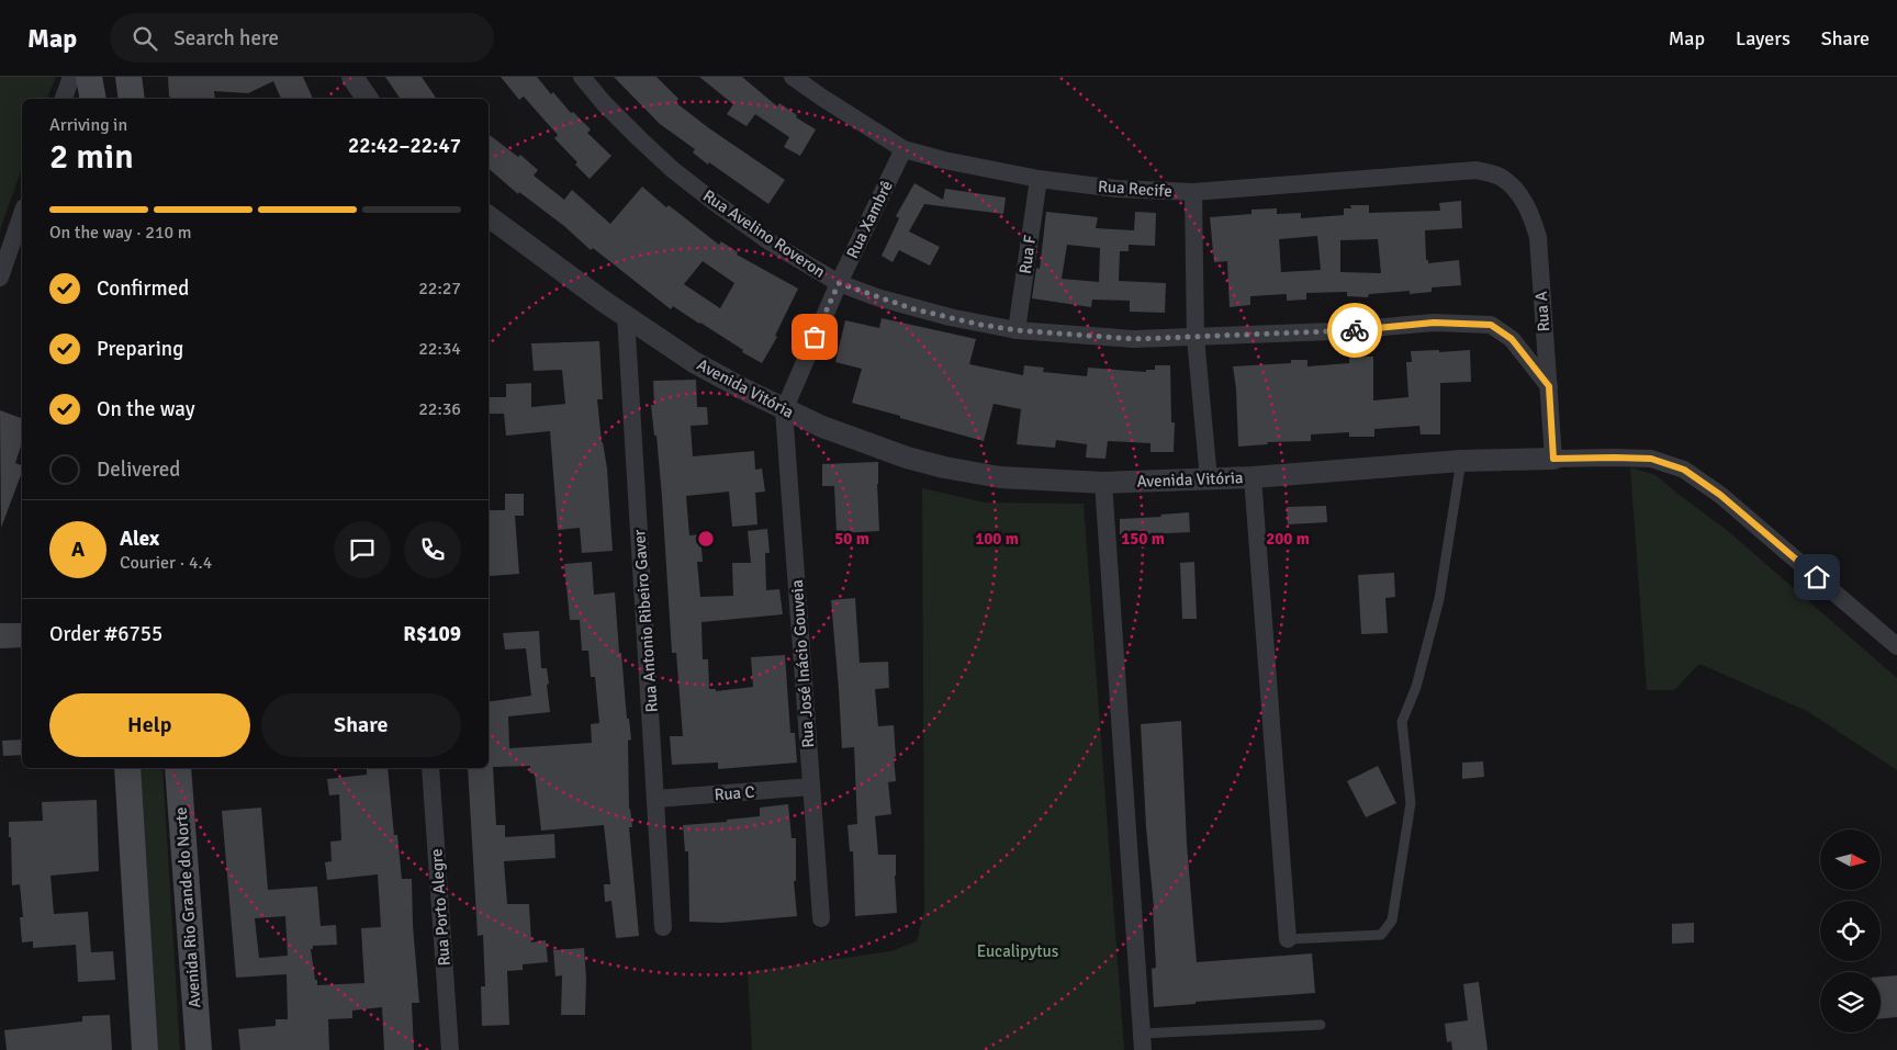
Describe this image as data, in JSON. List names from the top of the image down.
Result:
{
  "streets": {
    "main road": ["Avenida Rio Grande do Norte"],
    "street": [
      "Rua Recife",
      "Rua Xambrê",
      "Rua Avelino Roveron",
      "Rua F",
      "Rua A",
      "Avenida Vitória",
      "Rua Antonio Ribeiro Gaver",
      "Rua José Inácio Gouveia",
      "Rua C",
      "Rua Porto Alegre"
    ]
  },
  "crossings": [
    ["Rua Recife", "Rua Xambrê"],
    ["Rua Recife", "Rua F"],
    ["Rua Recife", "Rua A"],
    ["Rua Xambrê", "Rua Avelino Roveron"],
    ["Rua Xambrê", "Avenida Vitória"],
    ["Rua Xambrê", "Rua José Inácio Gouveia"],
    ["Rua Avelino Roveron", "Rua F"],
    ["Rua Avelino Roveron", "Rua A"],
    ["Rua A", "Avenida Vitória"],
    ["Avenida Vitória", "Rua Antonio Ribeiro Gaver"],
    ["Avenida Vitória", "Rua José Inácio Gouveia"],
    ["Rua Antonio Ribeiro Gaver", "Rua C"],
    ["Rua José Inácio Gouveia", "Rua C"]
  ],
  "parks": ["Eucalipytus"],
  "north": "right",
  "page": {
    "header": "Map",
    "search": "Search here",
    "nav": ["Map", "Layers", "Share"],
    "heading": ["2 min", "Arriving in", "22:42–22:47"],
    "panel": [
      "Alex",
      "Courier · 4.4",
      "Order #6755",
      "R$109"
    ],
    "bar": "On the way · 210 m",
    "list": [
      ["Confirmed", "22:27"],
      ["Preparing", "22:34"],
      ["On the way", "22:36"],
      "Delivered"
    ],
    "round": "A",
    "buttons": ["Help", "Share"]
  },
  "rings": [
    "50 m",
    "100 m",
    "150 m",
    "200 m"
  ]
}
